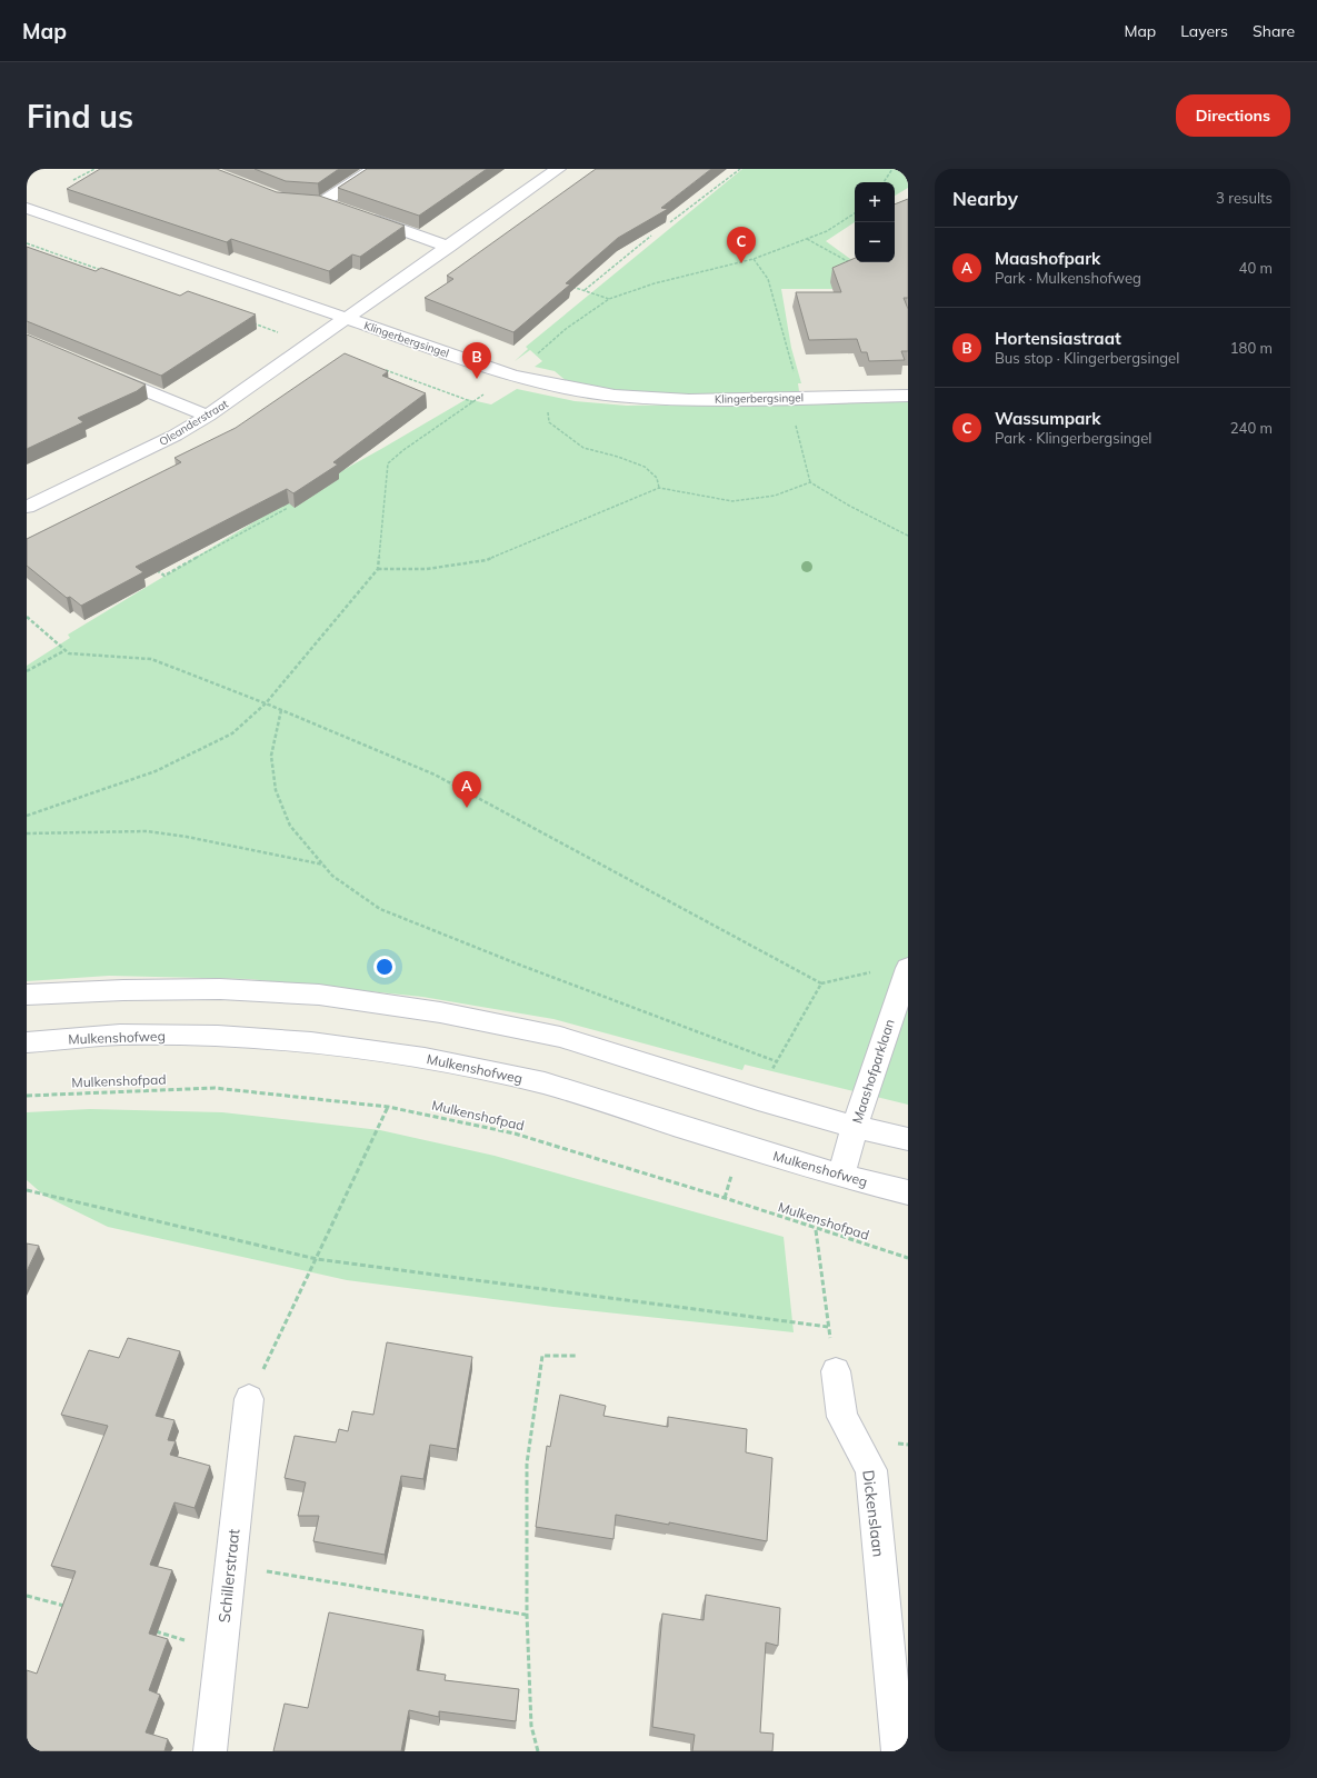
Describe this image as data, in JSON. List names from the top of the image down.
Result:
{
  "streets": {
    "street": [
      "Klingerbergsingel",
      "Oleanderstraat",
      "Mulkenshofweg",
      "Maashofparklaan",
      "Dickenslaan",
      "Schillerstraat"
    ],
    "path": ["Mulkenshofpad"]
  },
  "crossings": [
    ["Klingerbergsingel", "Oleanderstraat"],
    ["Mulkenshofweg", "Maashofparklaan"]
  ],
  "page": {
    "header": "Map",
    "nav": ["Map", "Layers", "Share"],
    "buttons": "Directions",
    "title": "Find us",
    "heading": ["Nearby", "3 results"],
    "map_buttons": ["+", "−"],
    "pins": ["C", "B", "A"],
    "list": [
      {
        "mark": "A",
        "name": "Maashofpark",
        "note": "Park · Mulkenshofweg",
        "value": "40 m"
      },
      {
        "mark": "B",
        "name": "Hortensiastraat",
        "note": "Bus stop · Klingerbergsingel",
        "value": "180 m"
      },
      {
        "mark": "C",
        "name": "Wassumpark",
        "note": "Park · Klingerbergsingel",
        "value": "240 m"
      }
    ]
  }
}
